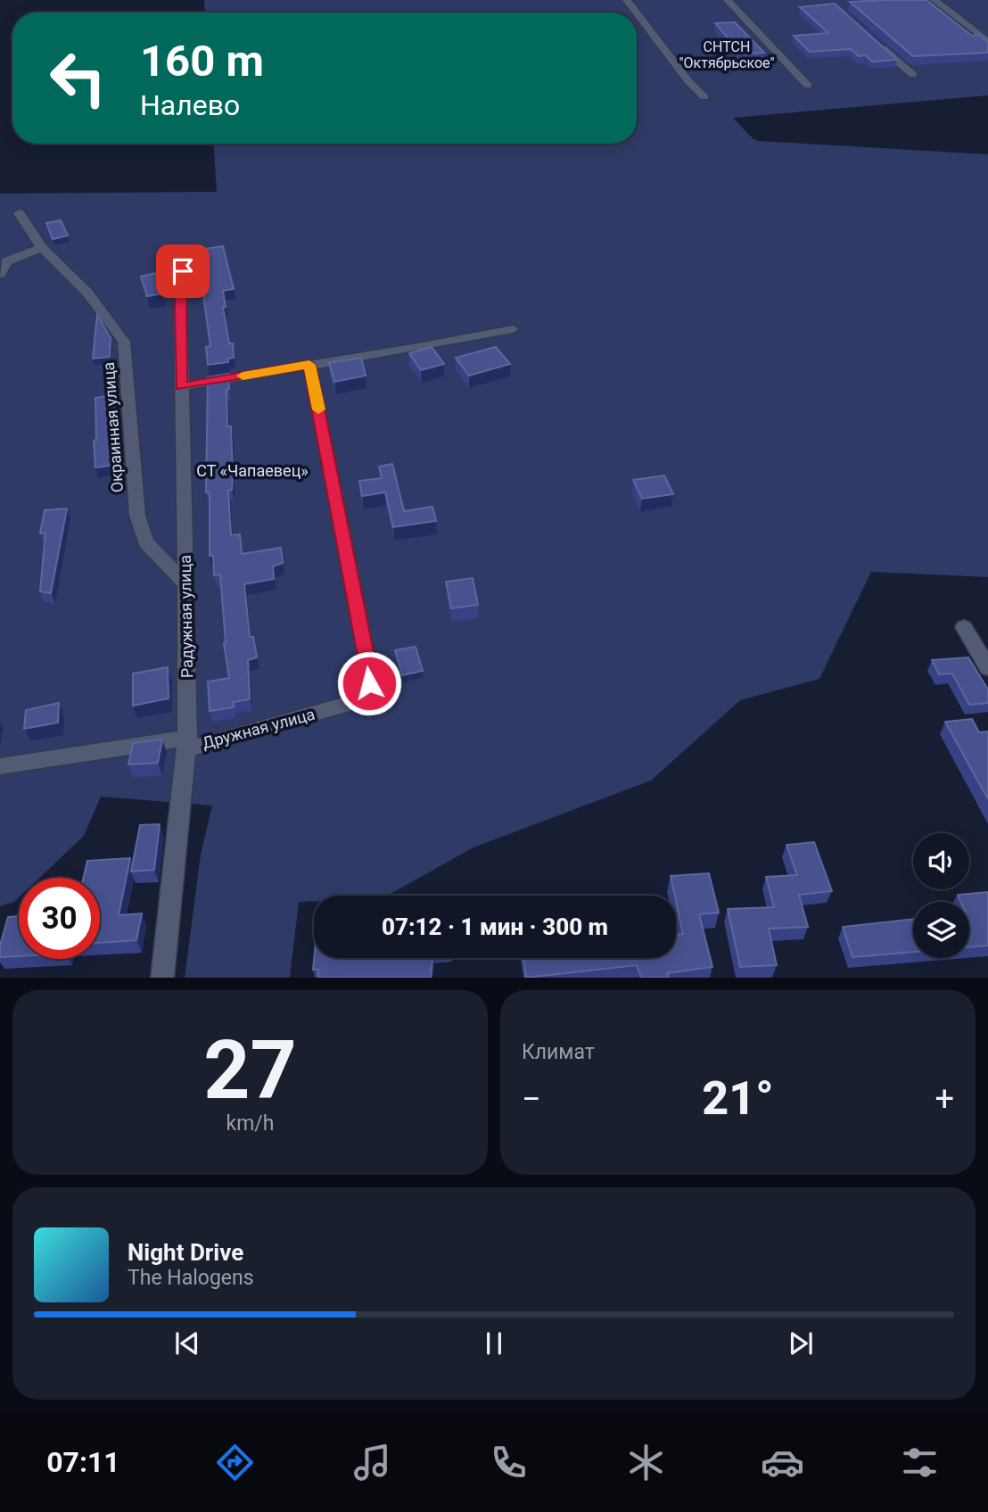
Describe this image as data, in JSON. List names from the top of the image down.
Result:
{
  "streets": {
    "street": ["Окраинная улица", "Радужная улица", "Дружная улица"]
  },
  "crossings": [
    ["Окраинная улица", "Радужная улица"],
    ["Радужная улица", "Дружная улица"]
  ],
  "parks": ["СНТСН \"Октябрьское\"", "СТ «Чапаевец»"],
  "page": {
    "turn": ["160 m", "Налево"],
    "limit": "30",
    "trip": "07:12 · 1 мин · 300 m",
    "tile": [
      ["27", "km/h"],
      "Климат"
    ],
    "heat": ["−", "21°", "+"],
    "song": ["Night Drive", "The Halogens"],
    "tabs": "07:11"
  }
}
